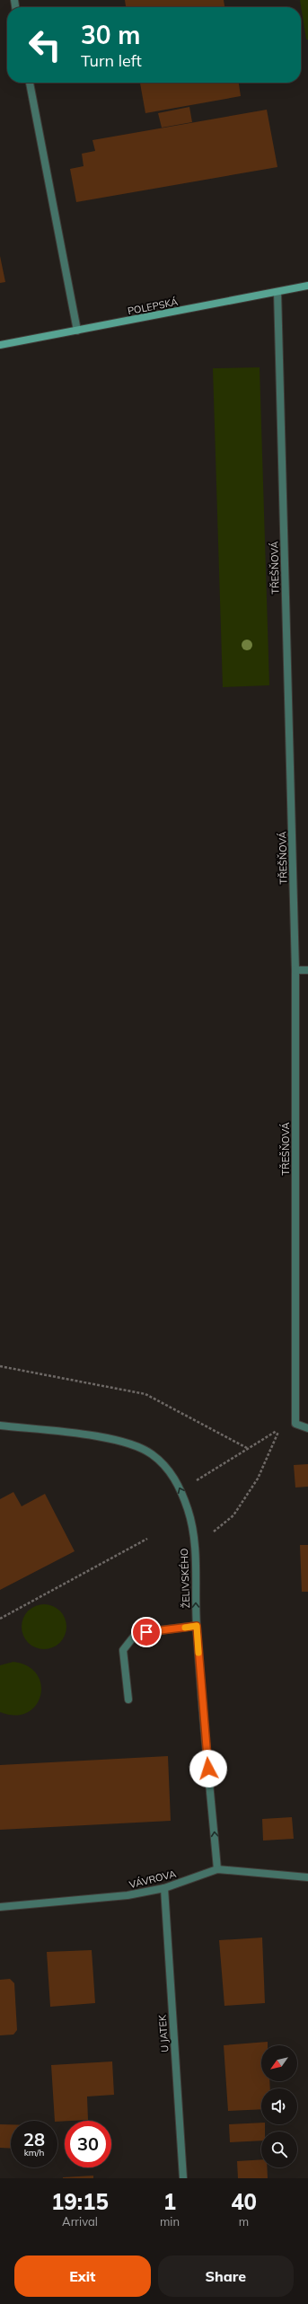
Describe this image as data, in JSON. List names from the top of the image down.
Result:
{
  "streets": {
    "main road": ["POLEPSKÁ"],
    "street": [
      "TŘEŠŇOVÁ",
      "ŽELIVSKÉHO",
      "VÁVROVA",
      "U JATEK"
    ]
  },
  "crossings": [
    ["POLEPSKÁ", "TŘEŠŇOVÁ"],
    ["ŽELIVSKÉHO", "VÁVROVA"],
    ["VÁVROVA", "U JATEK"]
  ],
  "one_way": ["ŽELIVSKÉHO"],
  "north": "bottom left",
  "page": {
    "turn": ["30 m", "Turn left"],
    "speed": "28 km/h",
    "limit": "30",
    "eta": [
      "19:15",
      "Arrival",
      "1",
      "min",
      "40",
      "m"
    ],
    "buttons": ["Exit", "Share"]
  }
}
